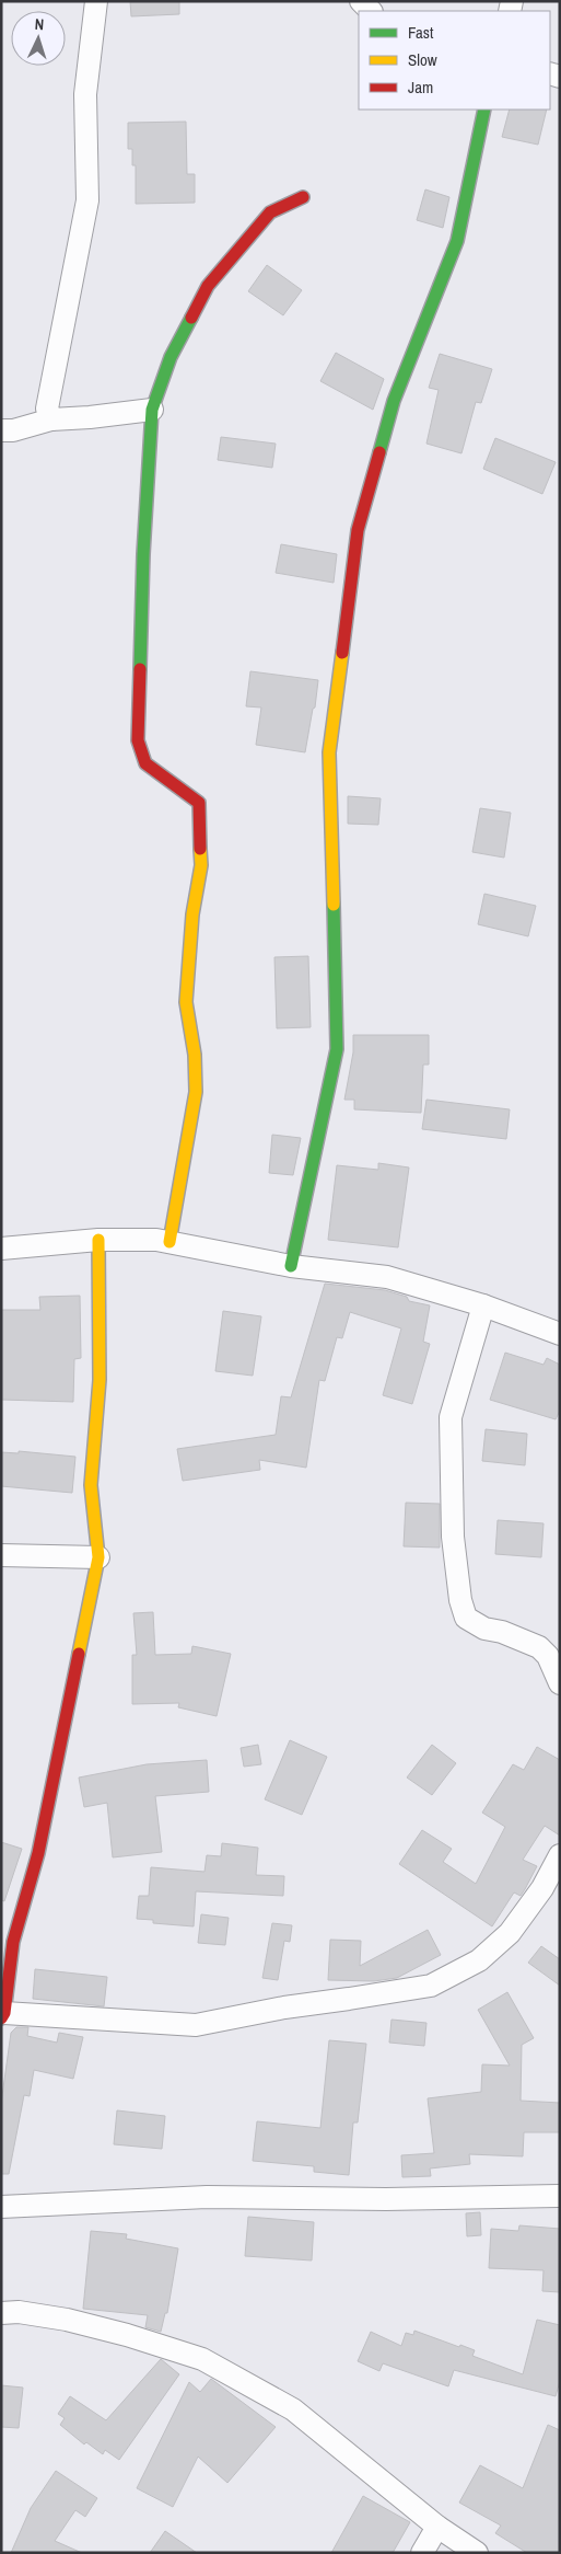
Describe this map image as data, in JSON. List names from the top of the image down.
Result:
{
  "legend": ["Fast", "Slow", "Jam"],
  "north": "top"
}
